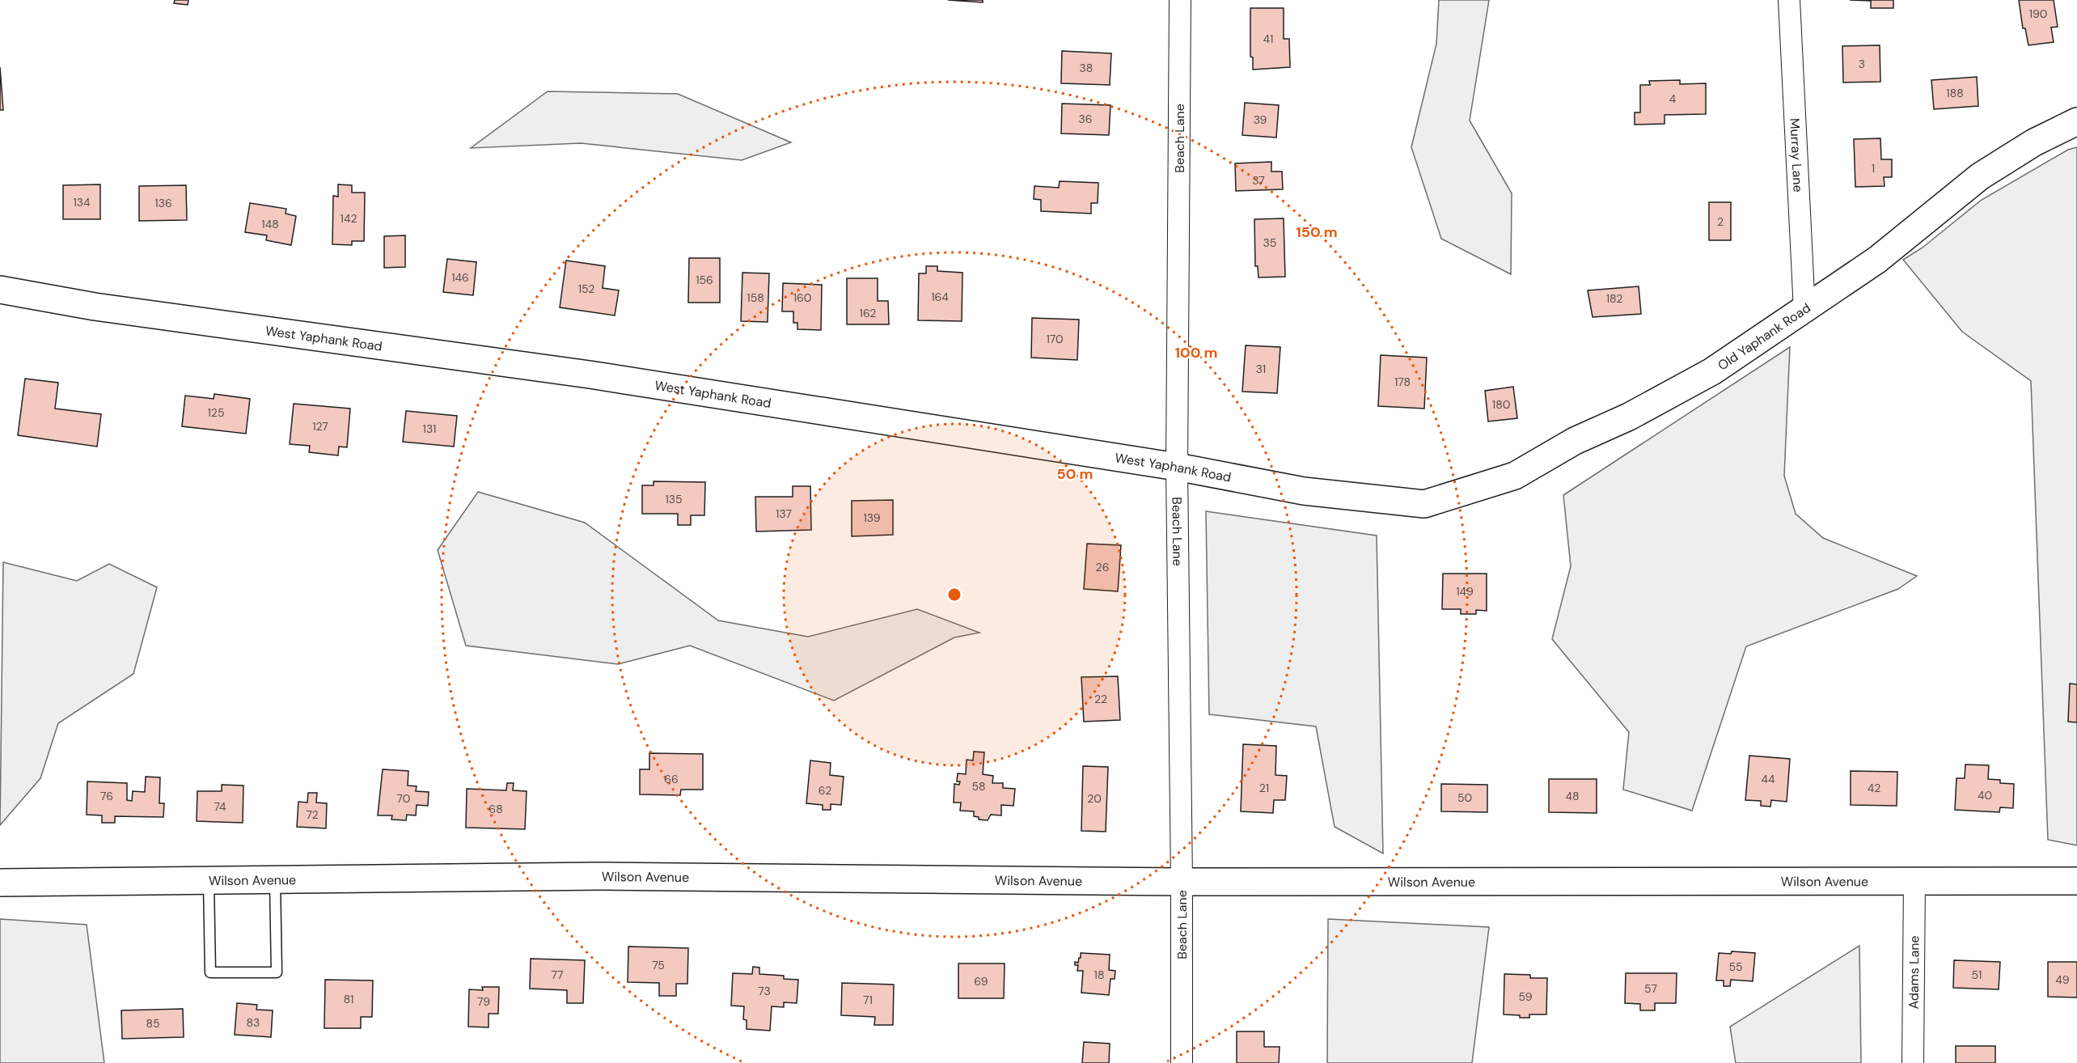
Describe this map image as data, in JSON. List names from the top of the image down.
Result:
{
  "streets": {
    "street": [
      "Beach Lane",
      "Murray Lane",
      "Old Yaphank Road",
      "West Yaphank Road",
      "Wilson Avenue",
      "Adams Lane"
    ]
  },
  "crossings": [
    ["Beach Lane", "West Yaphank Road"],
    ["Beach Lane", "Wilson Avenue"],
    ["Murray Lane", "Old Yaphank Road"],
    ["Old Yaphank Road", "West Yaphank Road"],
    ["Wilson Avenue", "Adams Lane"]
  ],
  "house_numbers": [
    "190",
    "41",
    "3",
    "38",
    "188",
    "4",
    "36",
    "39",
    "1",
    "37",
    "134",
    "136",
    "142",
    "2",
    "148",
    "35",
    "146",
    "156",
    "152",
    "164",
    "158",
    "160",
    "182",
    "162",
    "170",
    "31",
    "178",
    "180",
    "125",
    "127",
    "131",
    "135",
    "137",
    "139",
    "26",
    "149",
    "22",
    "66",
    "44",
    "58",
    "21",
    "42",
    "62",
    "40",
    "76",
    "48",
    "50",
    "70",
    "20",
    "74",
    "68",
    "72",
    "75",
    "55",
    "77",
    "18",
    "51",
    "49",
    "69",
    "57",
    "73",
    "59",
    "81",
    "71",
    "79",
    "83",
    "85"
  ],
  "rings": ["150 m", "100 m", "50 m"]
}
